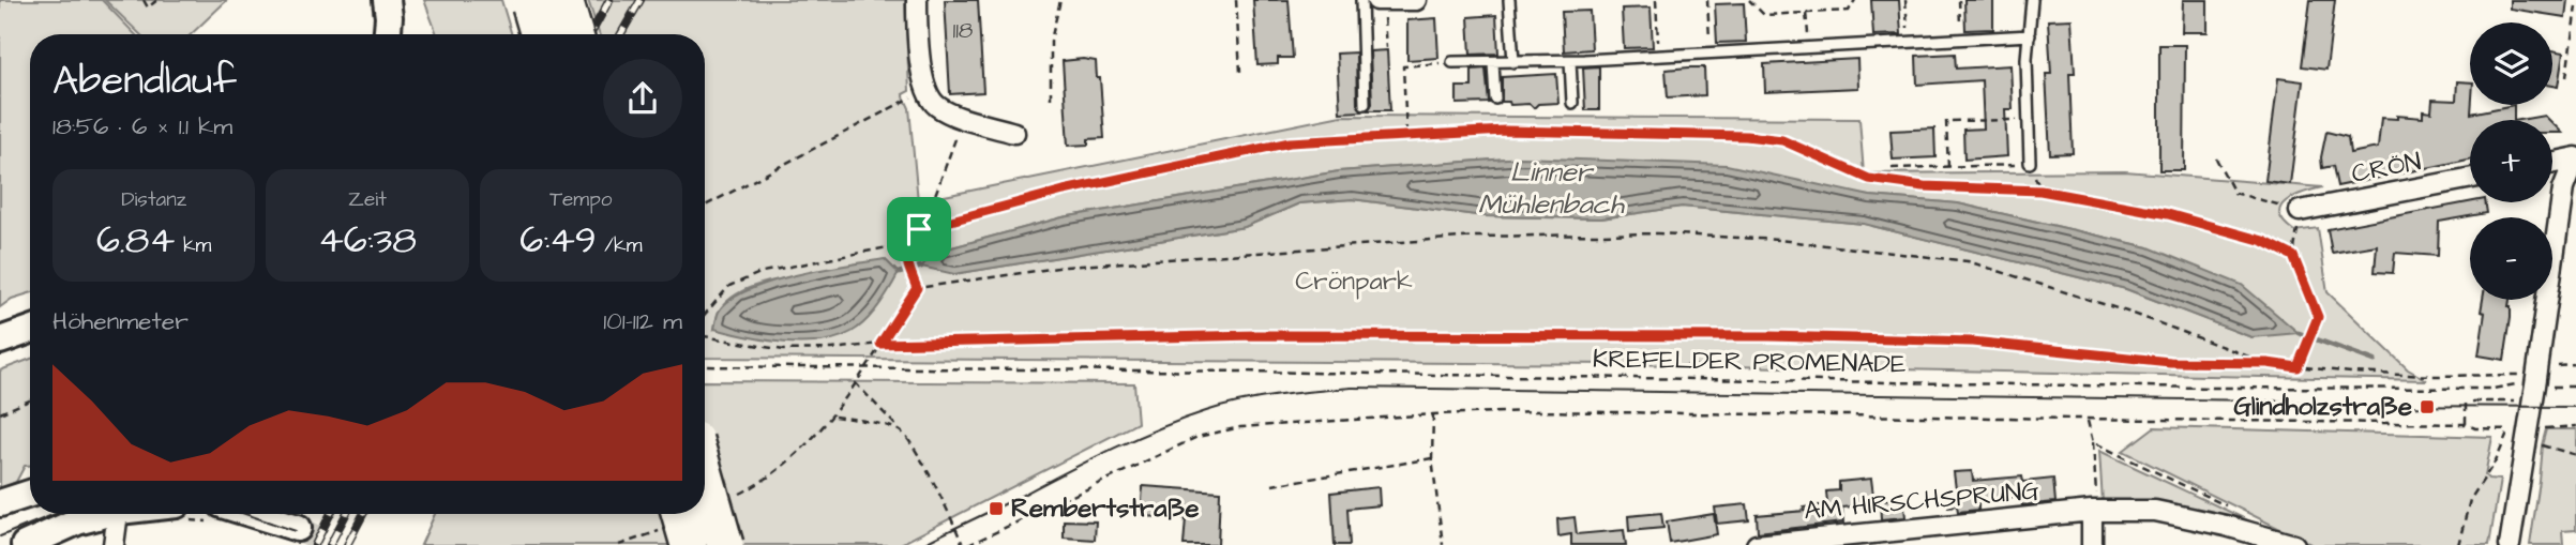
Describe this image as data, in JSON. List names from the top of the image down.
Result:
{
  "streets": {
    "street": ["CRÖN", "AM HIRSCHSPRUNG"],
    "path": ["KREFELDER PROMENADE"]
  },
  "water": ["Linner Mühlenbach"],
  "parks": ["Crönpark"],
  "places": {
    "transit": ["Glindholzstraße", "Rembertstraße"]
  },
  "house_numbers": ["118"],
  "page": {
    "map_buttons": ["+", "−"],
    "heading": ["Abendlauf", "18:56 · 6 × 1.1 km"],
    "stats": [
      ["Distanz", "6.84 km"],
      ["Zeit", "46:38"],
      ["Tempo", "6:49 /km"]
    ],
    "chart": ["Höhenmeter", "101–112 m"]
  }
}
